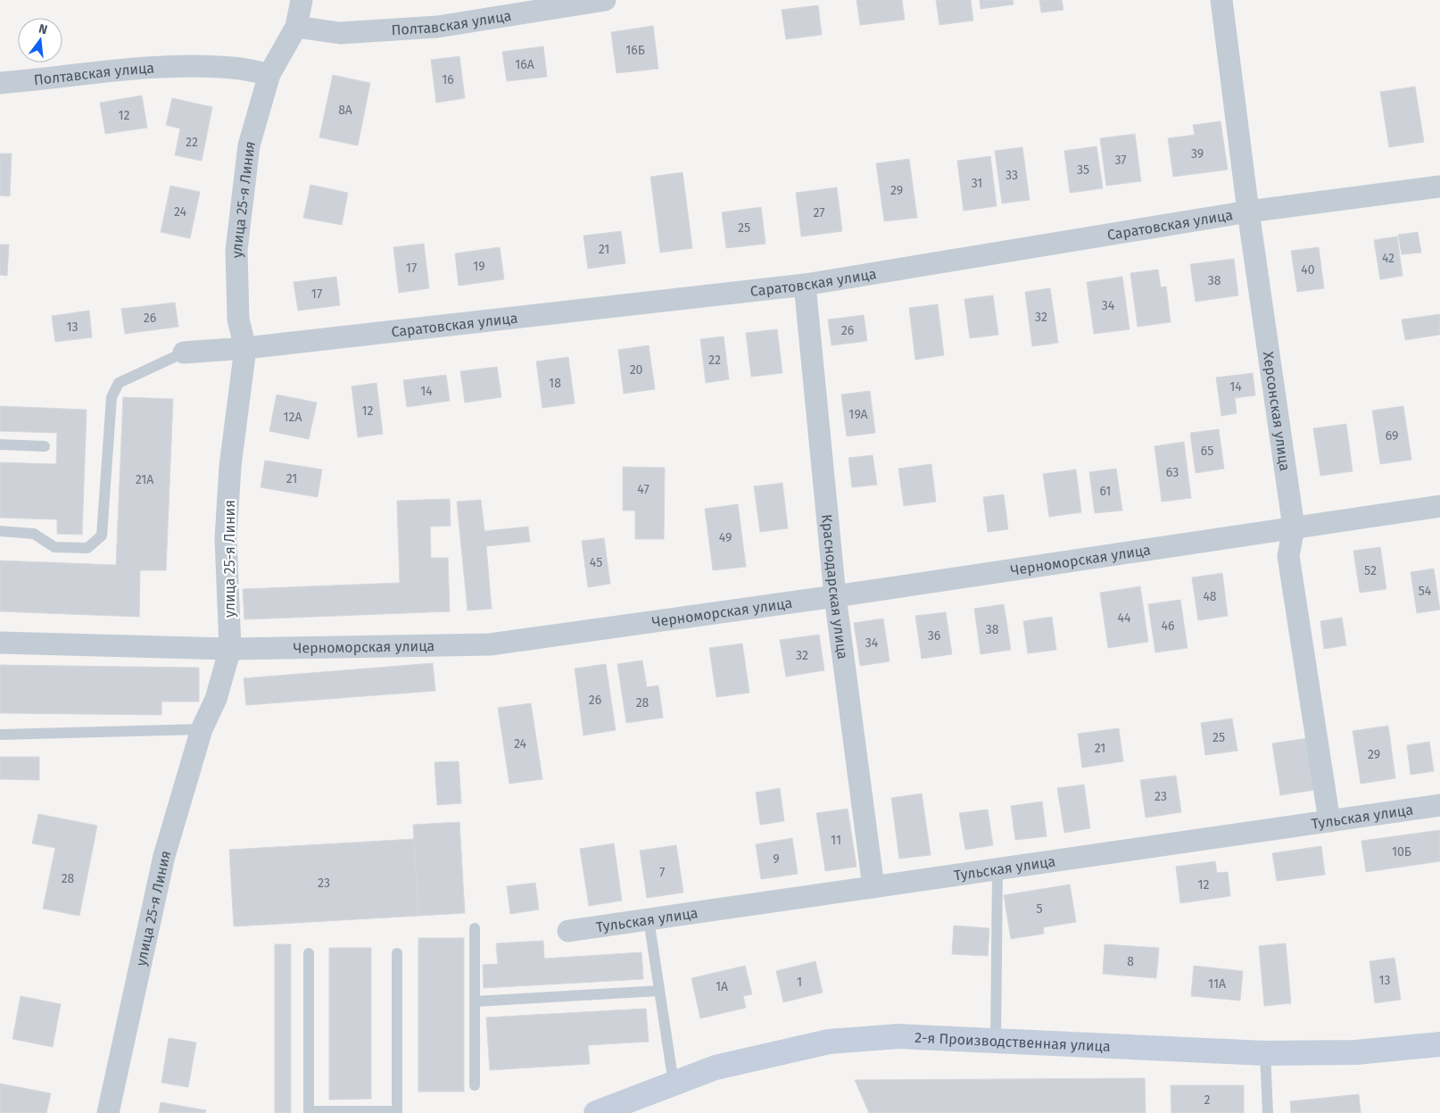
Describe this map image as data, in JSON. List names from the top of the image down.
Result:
{
  "streets": {
    "street": [
      "Полтавская улица",
      "улица 25-я Линия",
      "Саратовская улица",
      "Херсонская улица",
      "Черноморская улица",
      "Краснодарская улица",
      "Тульская улица",
      "2-я Производственная улица"
    ]
  },
  "crossings": [
    ["Полтавская улица", "улица 25-я Линия"],
    ["улица 25-я Линия", "Саратовская улица"],
    ["улица 25-я Линия", "Черноморская улица"],
    ["Саратовская улица", "Херсонская улица"],
    ["Саратовская улица", "Краснодарская улица"],
    ["Херсонская улица", "Черноморская улица"],
    ["Херсонская улица", "Тульская улица"],
    ["Черноморская улица", "Краснодарская улица"],
    ["Краснодарская улица", "Тульская улица"]
  ],
  "house_numbers": [
    "16Б",
    "16А",
    "16",
    "8А",
    "12",
    "22",
    "39",
    "37",
    "35",
    "33",
    "31",
    "29",
    "24",
    "27",
    "25",
    "21",
    "42",
    "19",
    "17",
    "40",
    "38",
    "17",
    "34",
    "32",
    "26",
    "13",
    "26",
    "22",
    "20",
    "18",
    "14",
    "14",
    "12",
    "19А",
    "12А",
    "69",
    "65",
    "63",
    "21",
    "21А",
    "47",
    "61",
    "49",
    "45",
    "52",
    "54",
    "48",
    "44",
    "46",
    "38",
    "36",
    "34",
    "32",
    "26",
    "28",
    "25",
    "24",
    "21",
    "29",
    "23",
    "11",
    "10Б",
    "9",
    "7",
    "28",
    "23",
    "12",
    "5",
    "8",
    "13",
    "1",
    "11А",
    "1А",
    "2"
  ],
  "north": "top"
}
